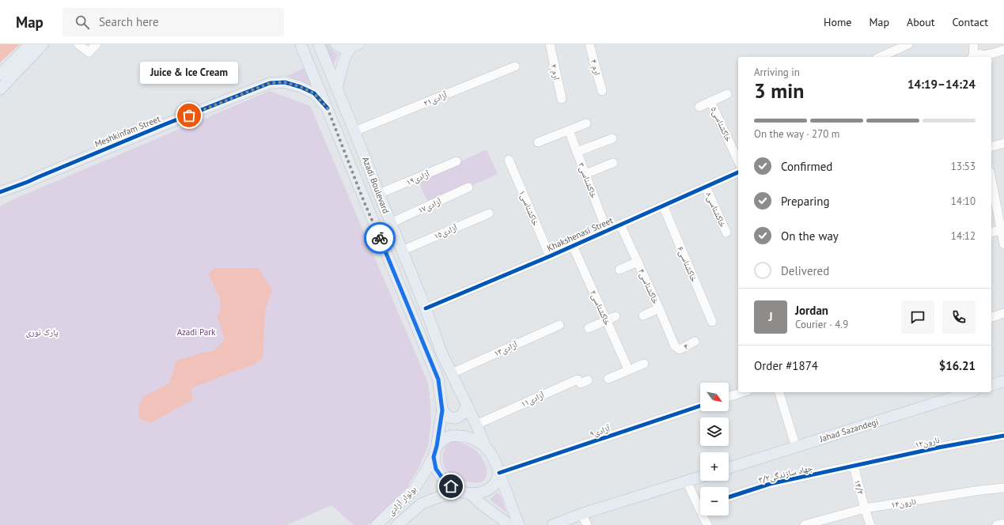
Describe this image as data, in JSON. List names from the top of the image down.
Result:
{
  "streets": {
    "main road": [
      "Meshkinfam Street",
      "Azadi Boulevard",
      "Jahad Sazandegi",
      "بولوار آزادی"
    ],
    "street": [
      "ارم ۴",
      "ارم ۲",
      "آزادی۲۱",
      "خاکشناسی۵",
      "آزادی۱۹",
      "خاکشناسی۳",
      "آزادی۱۷",
      "خاکشناسی۱",
      "خاکشناسی۸",
      "آزادی۱۵",
      "Khakshenasi Street",
      "خاکشناسی۶",
      "خاکشناسی۴",
      "خاکشناسی۲",
      "۴",
      "آزادی۱۳",
      "آزادی۱۱",
      "آزادی۹",
      "نارون۱۲",
      "۳/۲جهاد سازندگی",
      "۱۴/۲",
      "نارون۱۴"
    ]
  },
  "crossings": [
    ["آزادی۲۱", "Azadi Boulevard"],
    ["Meshkinfam Street", "Azadi Boulevard"],
    ["آزادی۱۹", "Azadi Boulevard"],
    ["خاکشناسی۳", "Khakshenasi Street"],
    ["Azadi Boulevard", "آزادی۱۷"],
    ["Azadi Boulevard", "آزادی۱۵"],
    ["Azadi Boulevard", "Khakshenasi Street"],
    ["Azadi Boulevard", "آزادی۱۳"],
    ["Azadi Boulevard", "آزادی۱۱"],
    ["Azadi Boulevard", "آزادی۹"],
    ["Azadi Boulevard", "بولوار آزادی"],
    ["خاکشناسی۱", "Khakshenasi Street"],
    ["خاکشناسی۸", "Khakshenasi Street"],
    ["Khakshenasi Street", "خاکشناسی۶"],
    ["Khakshenasi Street", "خاکشناسی۴"],
    ["Khakshenasi Street", "خاکشناسی۲"],
    ["خاکشناسی۴", "۴"],
    ["آزادی۹", "بولوار آزادی"],
    ["نارون۱۲", "۳/۲جهاد سازندگی"],
    ["نارون۱۲", "۱۴/۲"],
    ["۳/۲جهاد سازندگی", "۱۴/۲"],
    ["۱۴/۲", "نارون۱۴"]
  ],
  "parks": ["پارک نوری", "Azadi Park"],
  "places": ["Juice & Ice Cream"],
  "north": "bottom right",
  "page": {
    "header": "Map",
    "search": "Search here",
    "nav": [
      "Home",
      "Map",
      "About",
      "Contact"
    ],
    "heading": ["3 min", "Arriving in", "14:19–14:24"],
    "panel": [
      "Jordan",
      "Courier · 4.9",
      "Order #1874",
      "$16.21"
    ],
    "bubble": "Juice & Ice Cream",
    "bar": "On the way · 270 m",
    "list": [
      ["Confirmed", "13:53"],
      ["Preparing", "14:10"],
      ["On the way", "14:12"],
      "Delivered"
    ],
    "round": "J",
    "map_buttons": ["+", "−"]
  }
}
